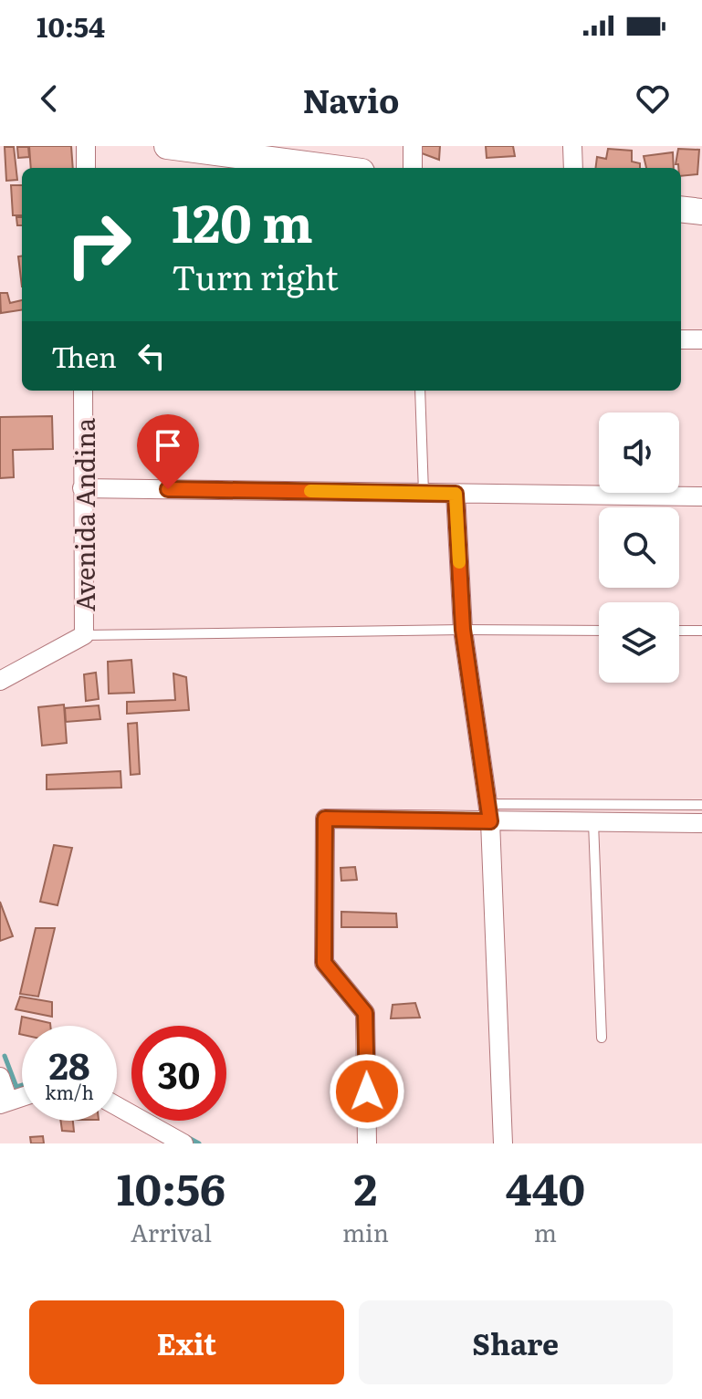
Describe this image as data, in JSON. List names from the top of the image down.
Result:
{
  "streets": {
    "street": ["Avenida Andina"]
  },
  "page": {
    "status": "10:54",
    "header": "Navio",
    "turn": ["120 m", "Turn right"],
    "then": "Then",
    "speed": "28 km/h",
    "limit": "30",
    "eta": [
      "10:56",
      "Arrival",
      "2",
      "min",
      "440",
      "m"
    ],
    "buttons": ["Exit", "Share"]
  }
}
